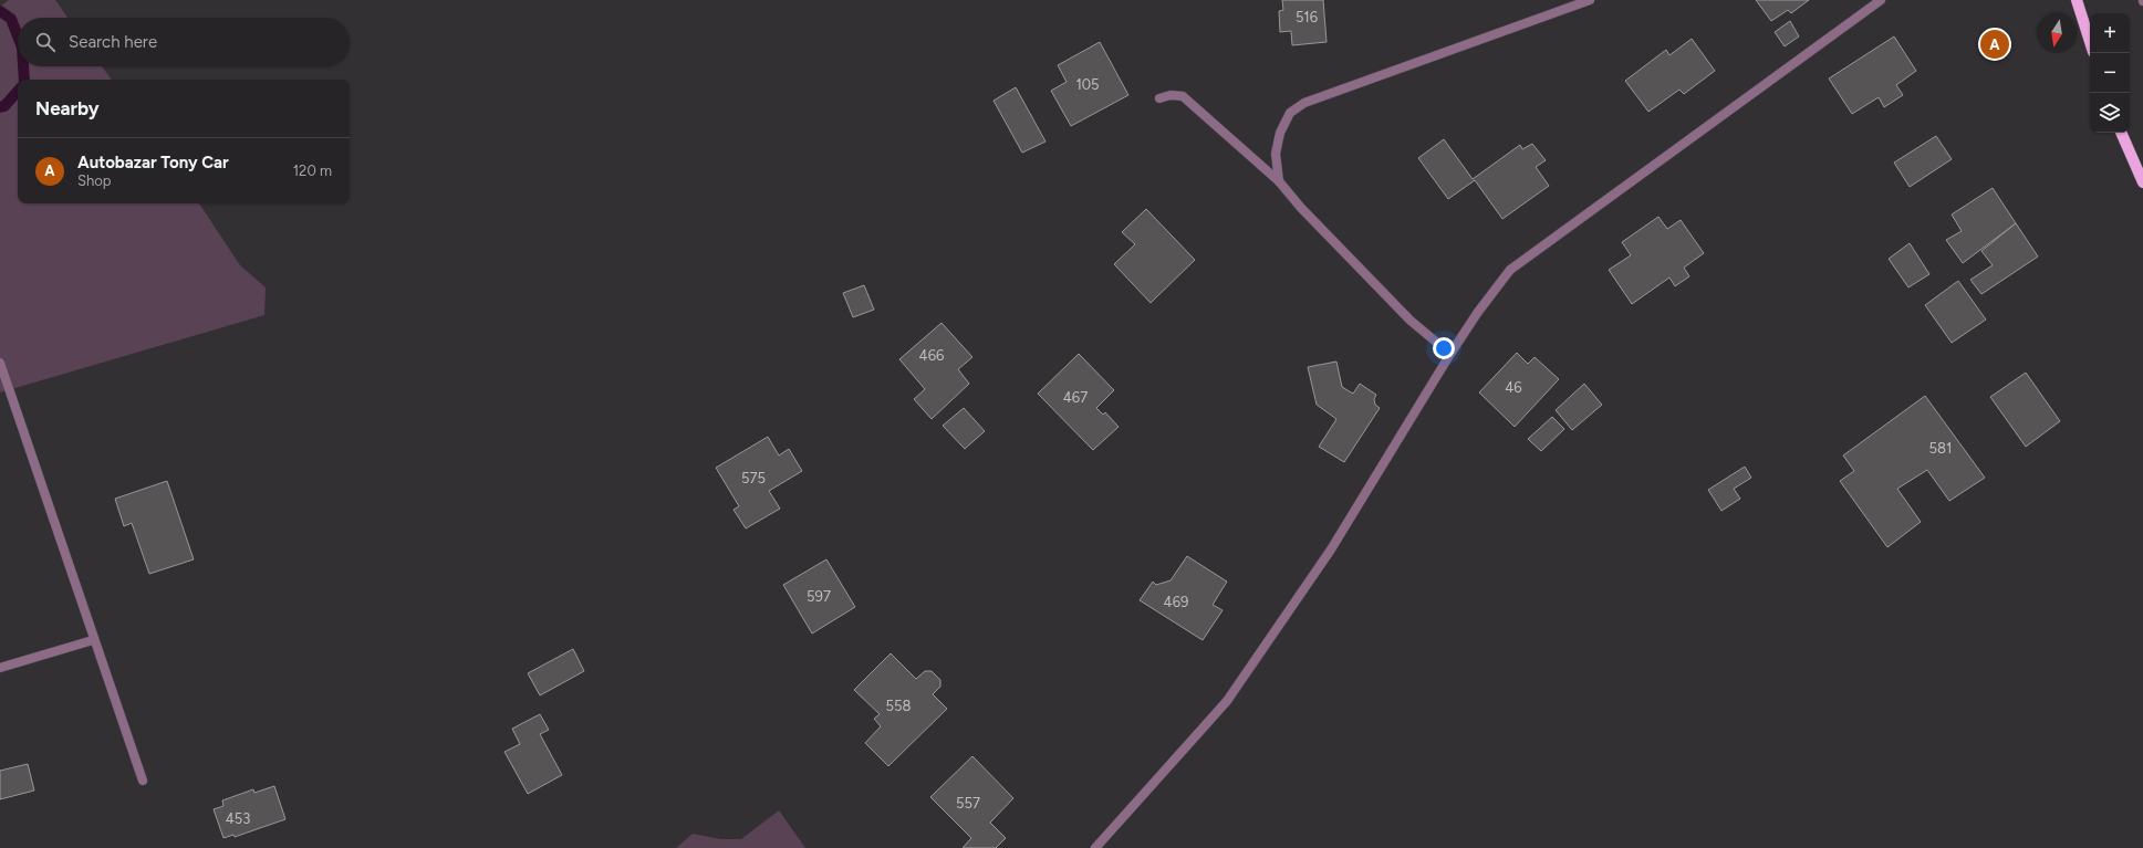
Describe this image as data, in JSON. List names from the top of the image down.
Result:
{
  "house_numbers": [
    "516",
    "105",
    "466",
    "46",
    "467",
    "581",
    "575",
    "597",
    "469",
    "558",
    "557",
    "453"
  ],
  "north": "bottom",
  "page": {
    "map_buttons": ["+", "−"],
    "search": "Search here",
    "pins": "A",
    "heading": "Nearby",
    "list": [
      {
        "mark": "A",
        "name": "Autobazar Tony Car",
        "note": "Shop",
        "value": "120 m"
      }
    ]
  }
}
